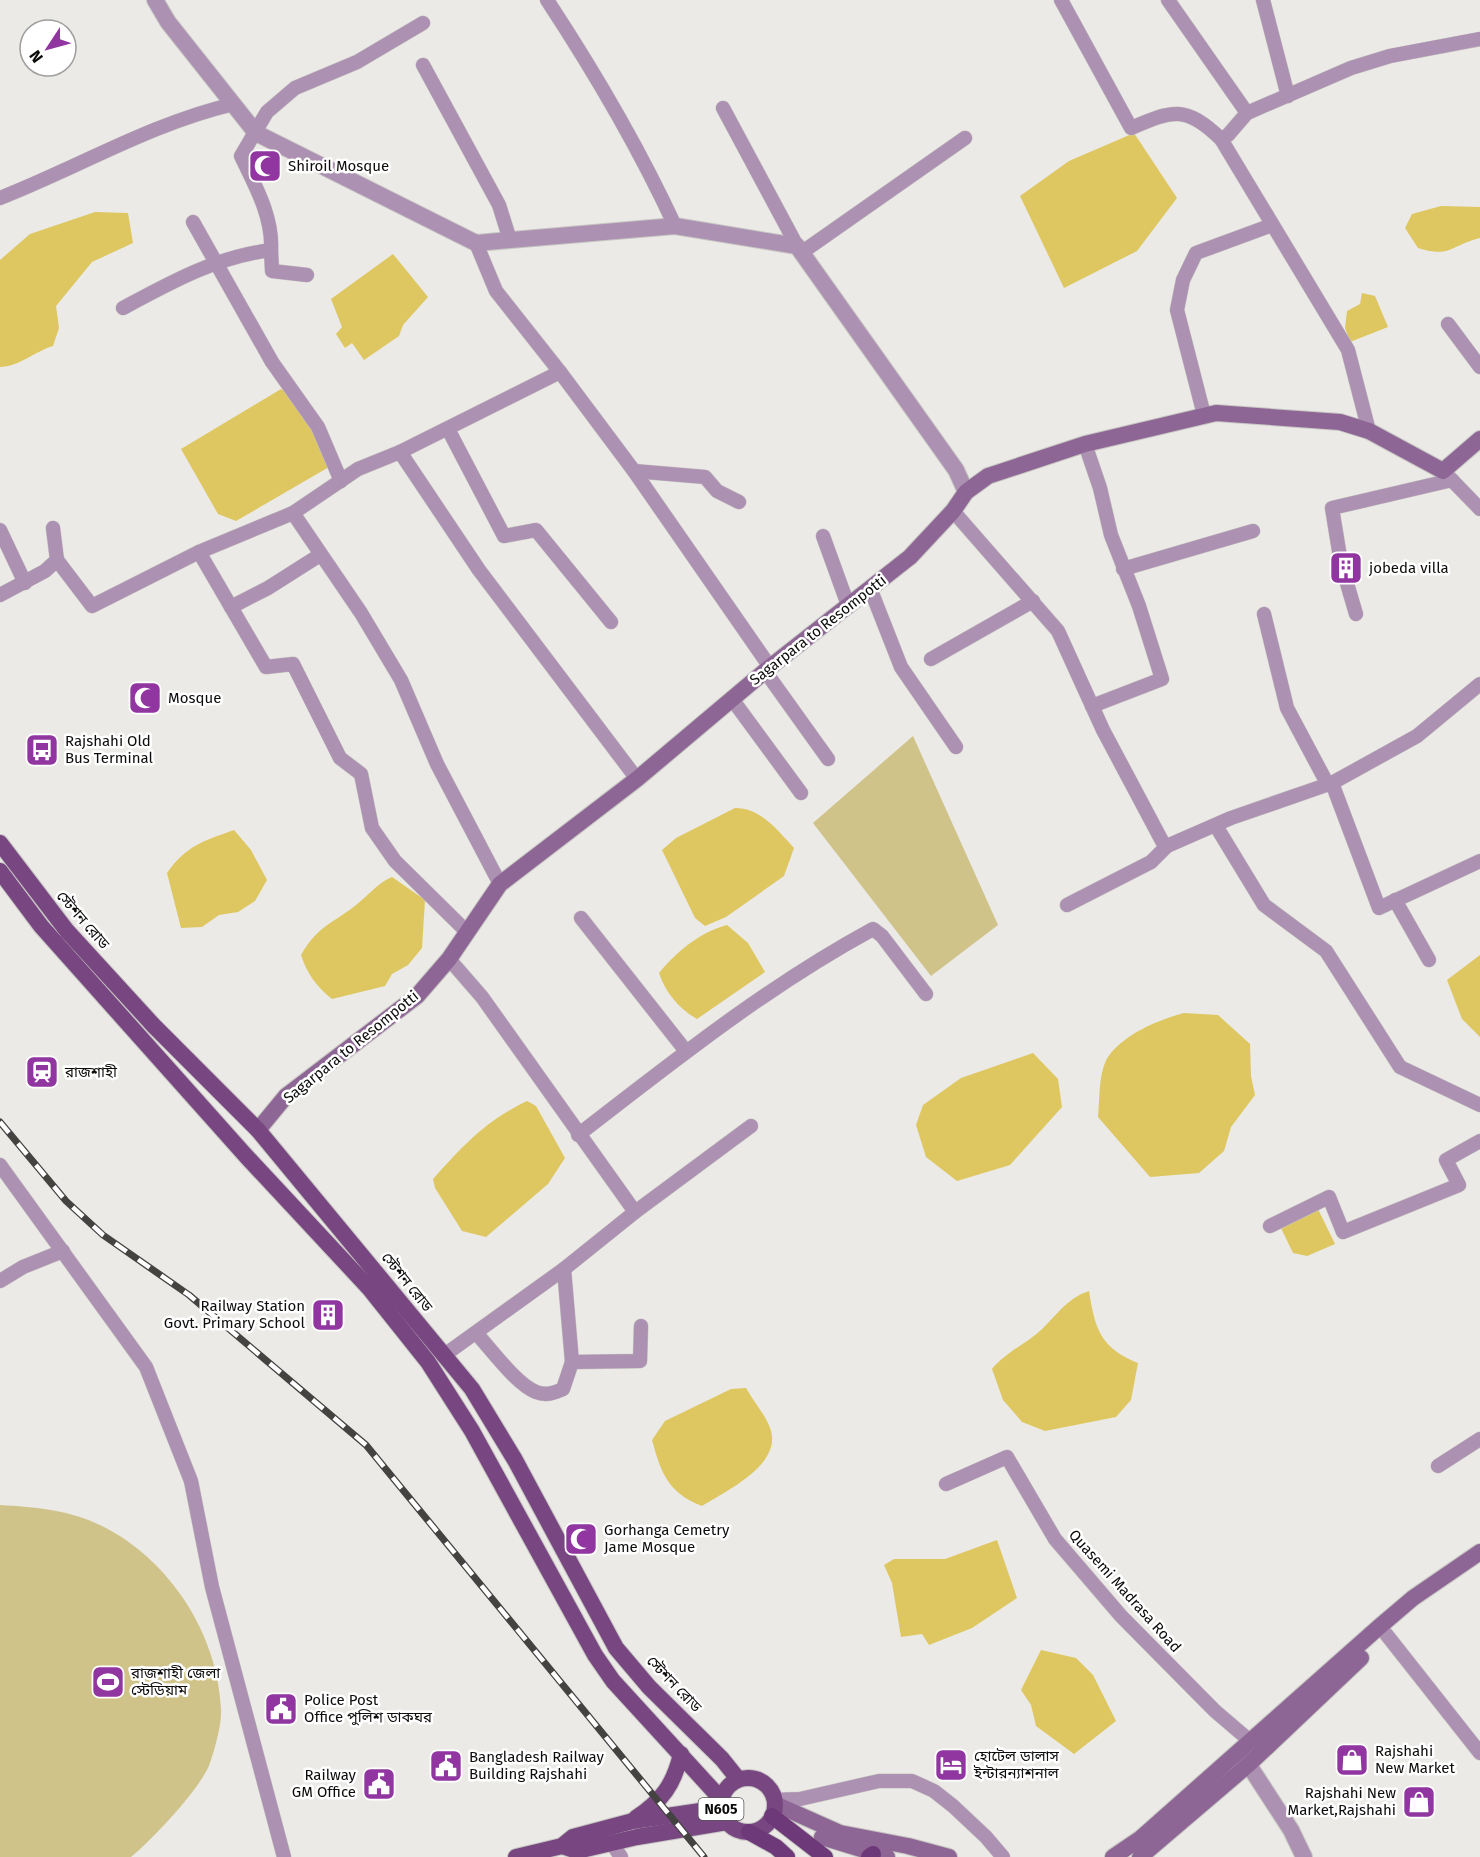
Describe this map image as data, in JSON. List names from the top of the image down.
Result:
{
  "streets": {
    "highway": ["N605"],
    "main road": ["Sagarpara to Resompotti", "স্টেশন রোড"],
    "street": ["Quasemi Madrasa Road"]
  },
  "crossings": [
    ["Sagarpara to Resompotti", "স্টেশন রোড"],
    ["স্টেশন রোড", "N605"]
  ],
  "places": {
    "mosque": ["Shiroil Mosque", "Mosque", "Gorhanga Cemetry Jame Mosque"],
    "building": ["jobeda villa", "Railway Station Govt. Primary School"],
    "bus stop": ["Rajshahi Old Bus Terminal"],
    "station": ["রাজশাহী"],
    "sports": ["রাজশাহী জেলা স্টেডিয়াম"],
    "public building": ["Police Post Office পুলিশ ডাকঘর", "Bangladesh Railway Building Rajshahi", "Railway GM Office"],
    "shop": ["Rajshahi New Market", "Rajshahi New Market,Rajshahi"],
    "hotel": ["হোটেল ডালাস ইন্টারন্যাশনাল"]
  },
  "north": "bottom left"
}
